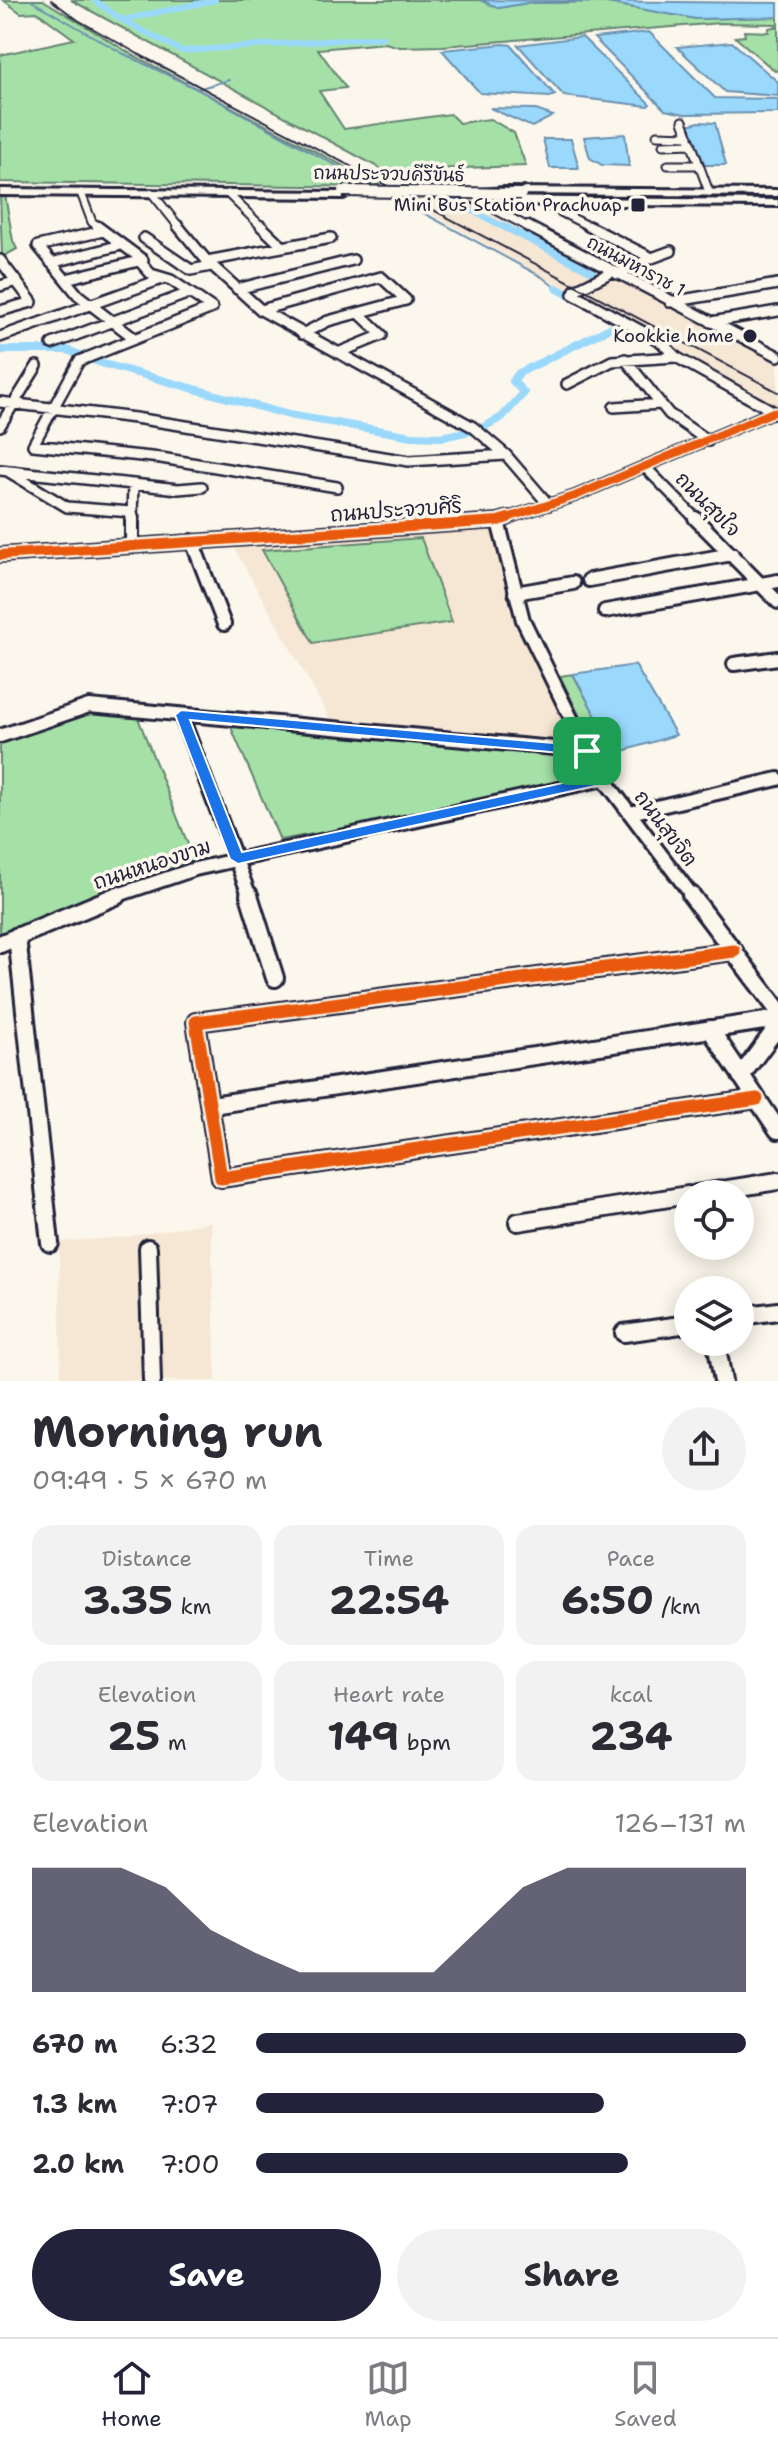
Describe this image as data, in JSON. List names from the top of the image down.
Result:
{
  "streets": {
    "main road": ["ถนนประจวบคีรีขันธ์"],
    "street": [
      "ถนนมหาราช 1",
      "ถนนสุขใจ",
      "ถนนประจวบศิริ",
      "ถนนสุขจิต",
      "ถนนหนองขาม"
    ]
  },
  "crossings": [
    ["ถนนสุขใจ", "ถนนประจวบศิริ"],
    ["ถนนประจวบศิริ", "ถนนสุขจิต"],
    ["ถนนสุขจิต", "ถนนหนองขาม"]
  ],
  "places": {
    "transit": ["Mini Bus Station Prachuap"],
    "other": ["Kookkie home"]
  },
  "page": {
    "heading": ["Morning run", "09:49 · 5 × 670 m"],
    "stats": [
      ["Distance", "3.35 km"],
      ["Time", "22:54"],
      ["Pace", "6:50 /km"],
      ["Elevation", "25 m"],
      ["Heart rate", "149 bpm"],
      ["kcal", "234"]
    ],
    "chart": ["Elevation", "126–131 m"],
    "list": [
      {
        "name": "670 m",
        "note": "6:32"
      },
      {
        "name": "1.3 km",
        "note": "7:07"
      },
      {
        "name": "2.0 km",
        "note": "7:00"
      }
    ],
    "buttons": ["Save", "Share"],
    "tabs": ["Home", "Map", "Saved"]
  }
}
